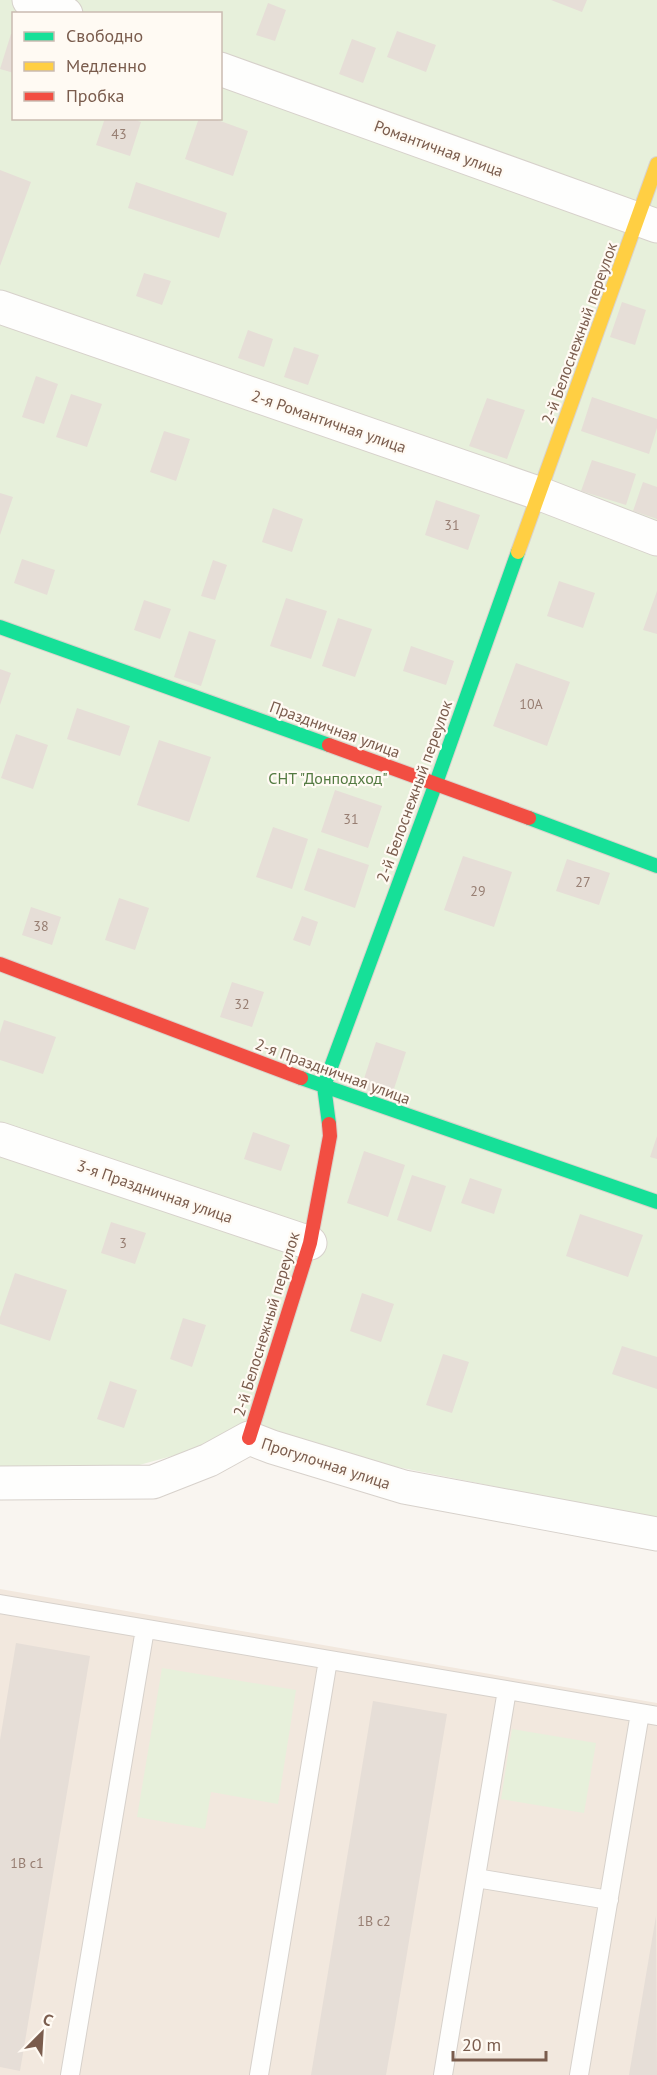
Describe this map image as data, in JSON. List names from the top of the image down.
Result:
{
  "streets": {
    "street": [
      "Романтичная улица",
      "2-й Белоснежный переулок",
      "2-я Романтичная улица",
      "Праздничная улица",
      "2-я Праздничная улица",
      "3-я Праздничная улица",
      "Прогулочная улица"
    ]
  },
  "crossings": [
    ["Романтичная улица", "2-й Белоснежный переулок"],
    ["2-й Белоснежный переулок", "2-я Романтичная улица"],
    ["2-й Белоснежный переулок", "Праздничная улица"],
    ["2-й Белоснежный переулок", "2-я Праздничная улица"],
    ["2-й Белоснежный переулок", "3-я Праздничная улица"],
    ["2-й Белоснежный переулок", "Прогулочная улица"]
  ],
  "parks": ["СНТ \"Донподход\""],
  "house_numbers": [
    "43",
    "31",
    "10А",
    "31",
    "27",
    "29",
    "38",
    "32",
    "3",
    "1В с1",
    "1В с2"
  ],
  "legend": ["Свободно", "Медленно", "Пробка"],
  "scale_bar": "20 m",
  "north": "top right"
}
